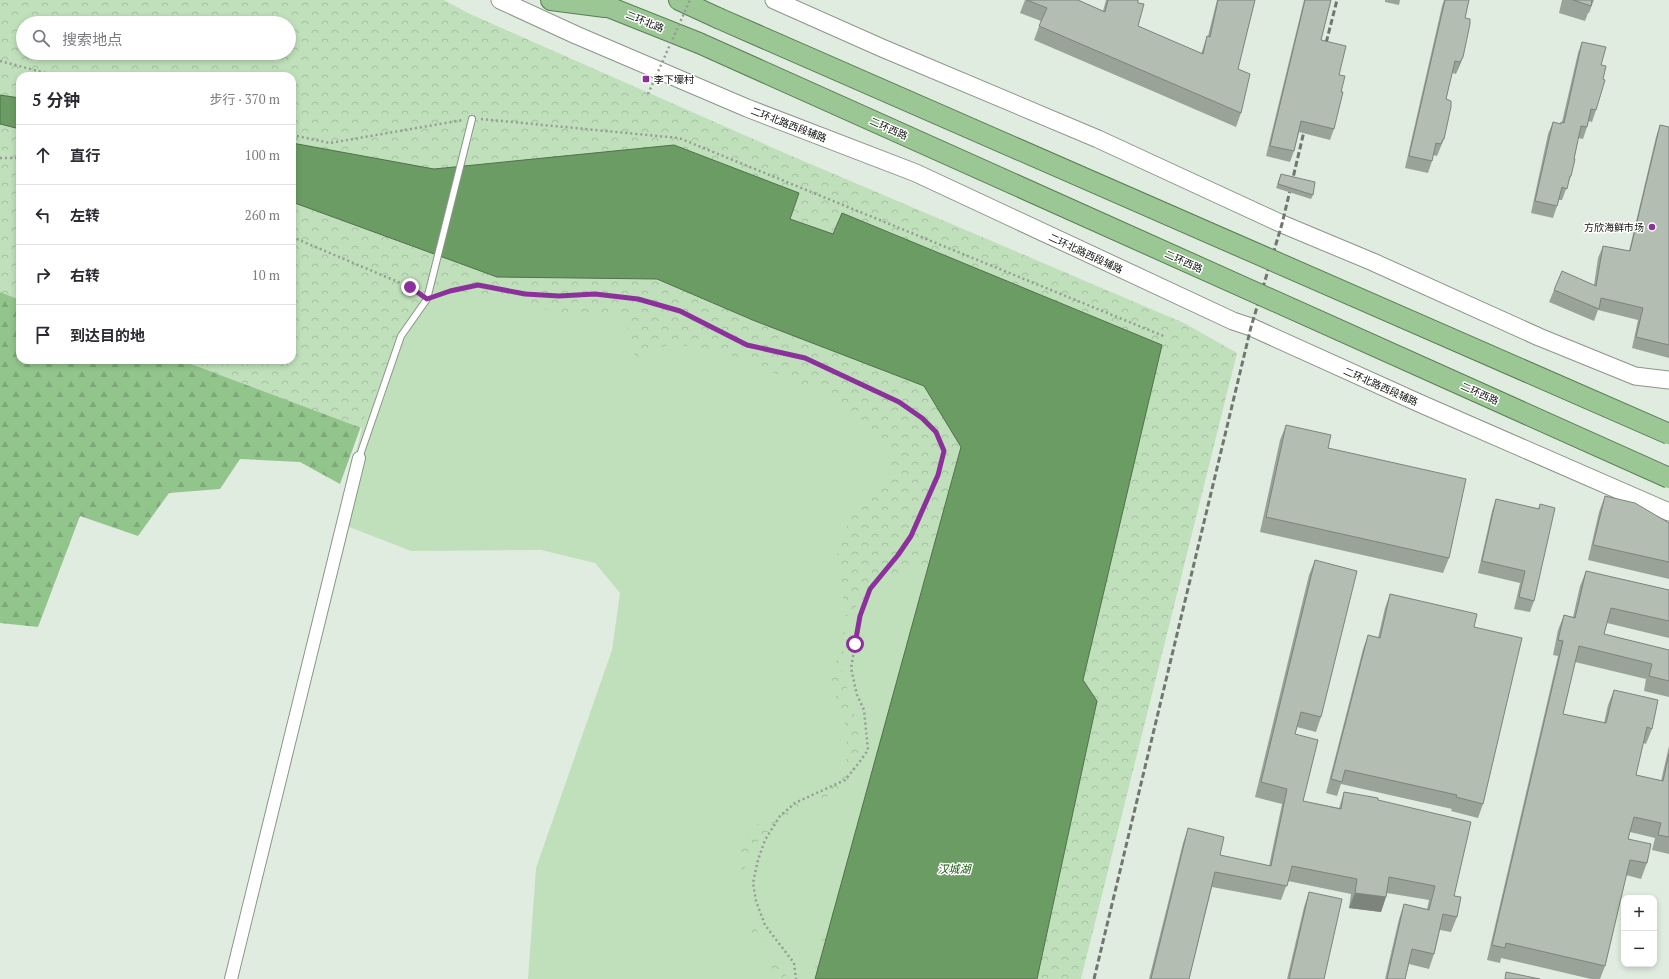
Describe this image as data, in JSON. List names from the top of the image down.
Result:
{
  "streets": {
    "highway": ["二环北路", "二环西路"],
    "main road": ["二环北路西段辅路"]
  },
  "crossings": [
    ["二环北路", "二环西路"]
  ],
  "water": ["汉城湖"],
  "places": {
    "transit": ["李下壕村"],
    "other": ["方欣海鲜市场"]
  },
  "page": {
    "search": "搜索地点",
    "heading": ["5 分钟", "步行 · 370 m"],
    "list": [
      ["直行", "100 m"],
      ["左转", "260 m"],
      ["右转", "10 m"],
      "到达目的地"
    ],
    "map_buttons": ["+", "−"]
  }
}
